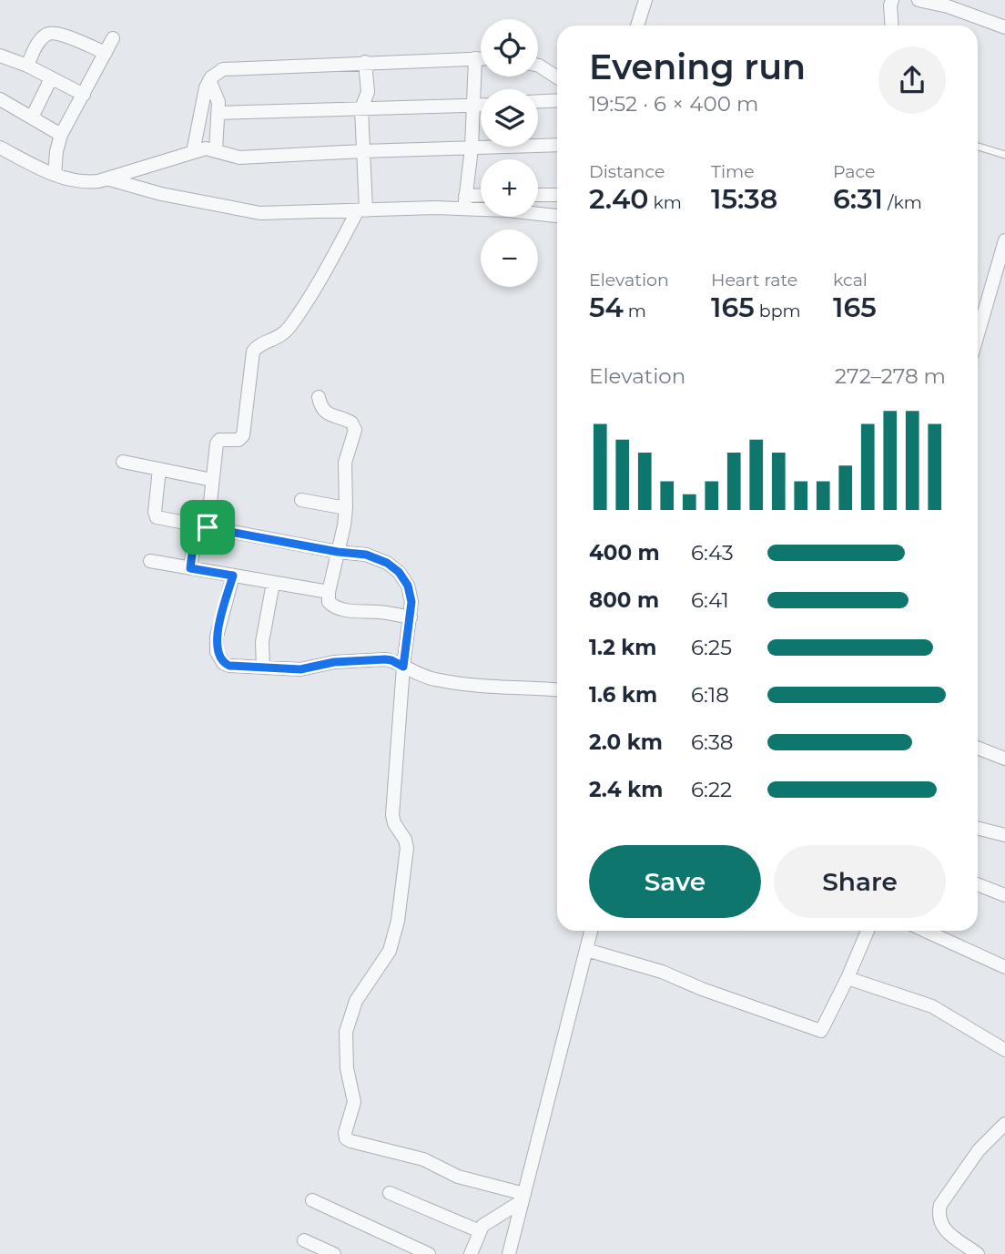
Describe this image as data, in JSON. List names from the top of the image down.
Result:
{
  "page": {
    "map_buttons": ["+", "−"],
    "heading": ["Evening run", "19:52 · 6 × 400 m"],
    "stats": [
      ["Distance", "2.40 km"],
      ["Time", "15:38"],
      ["Pace", "6:31 /km"],
      ["Elevation", "54 m"],
      ["Heart rate", "165 bpm"],
      ["kcal", "165"]
    ],
    "chart": ["Elevation", "272–278 m"],
    "list": [
      {
        "name": "400 m",
        "note": "6:43"
      },
      {
        "name": "800 m",
        "note": "6:41"
      },
      {
        "name": "1.2 km",
        "note": "6:25"
      },
      {
        "name": "1.6 km",
        "note": "6:18"
      },
      {
        "name": "2.0 km",
        "note": "6:38"
      },
      {
        "name": "2.4 km",
        "note": "6:22"
      }
    ],
    "buttons": ["Save", "Share"]
  }
}
